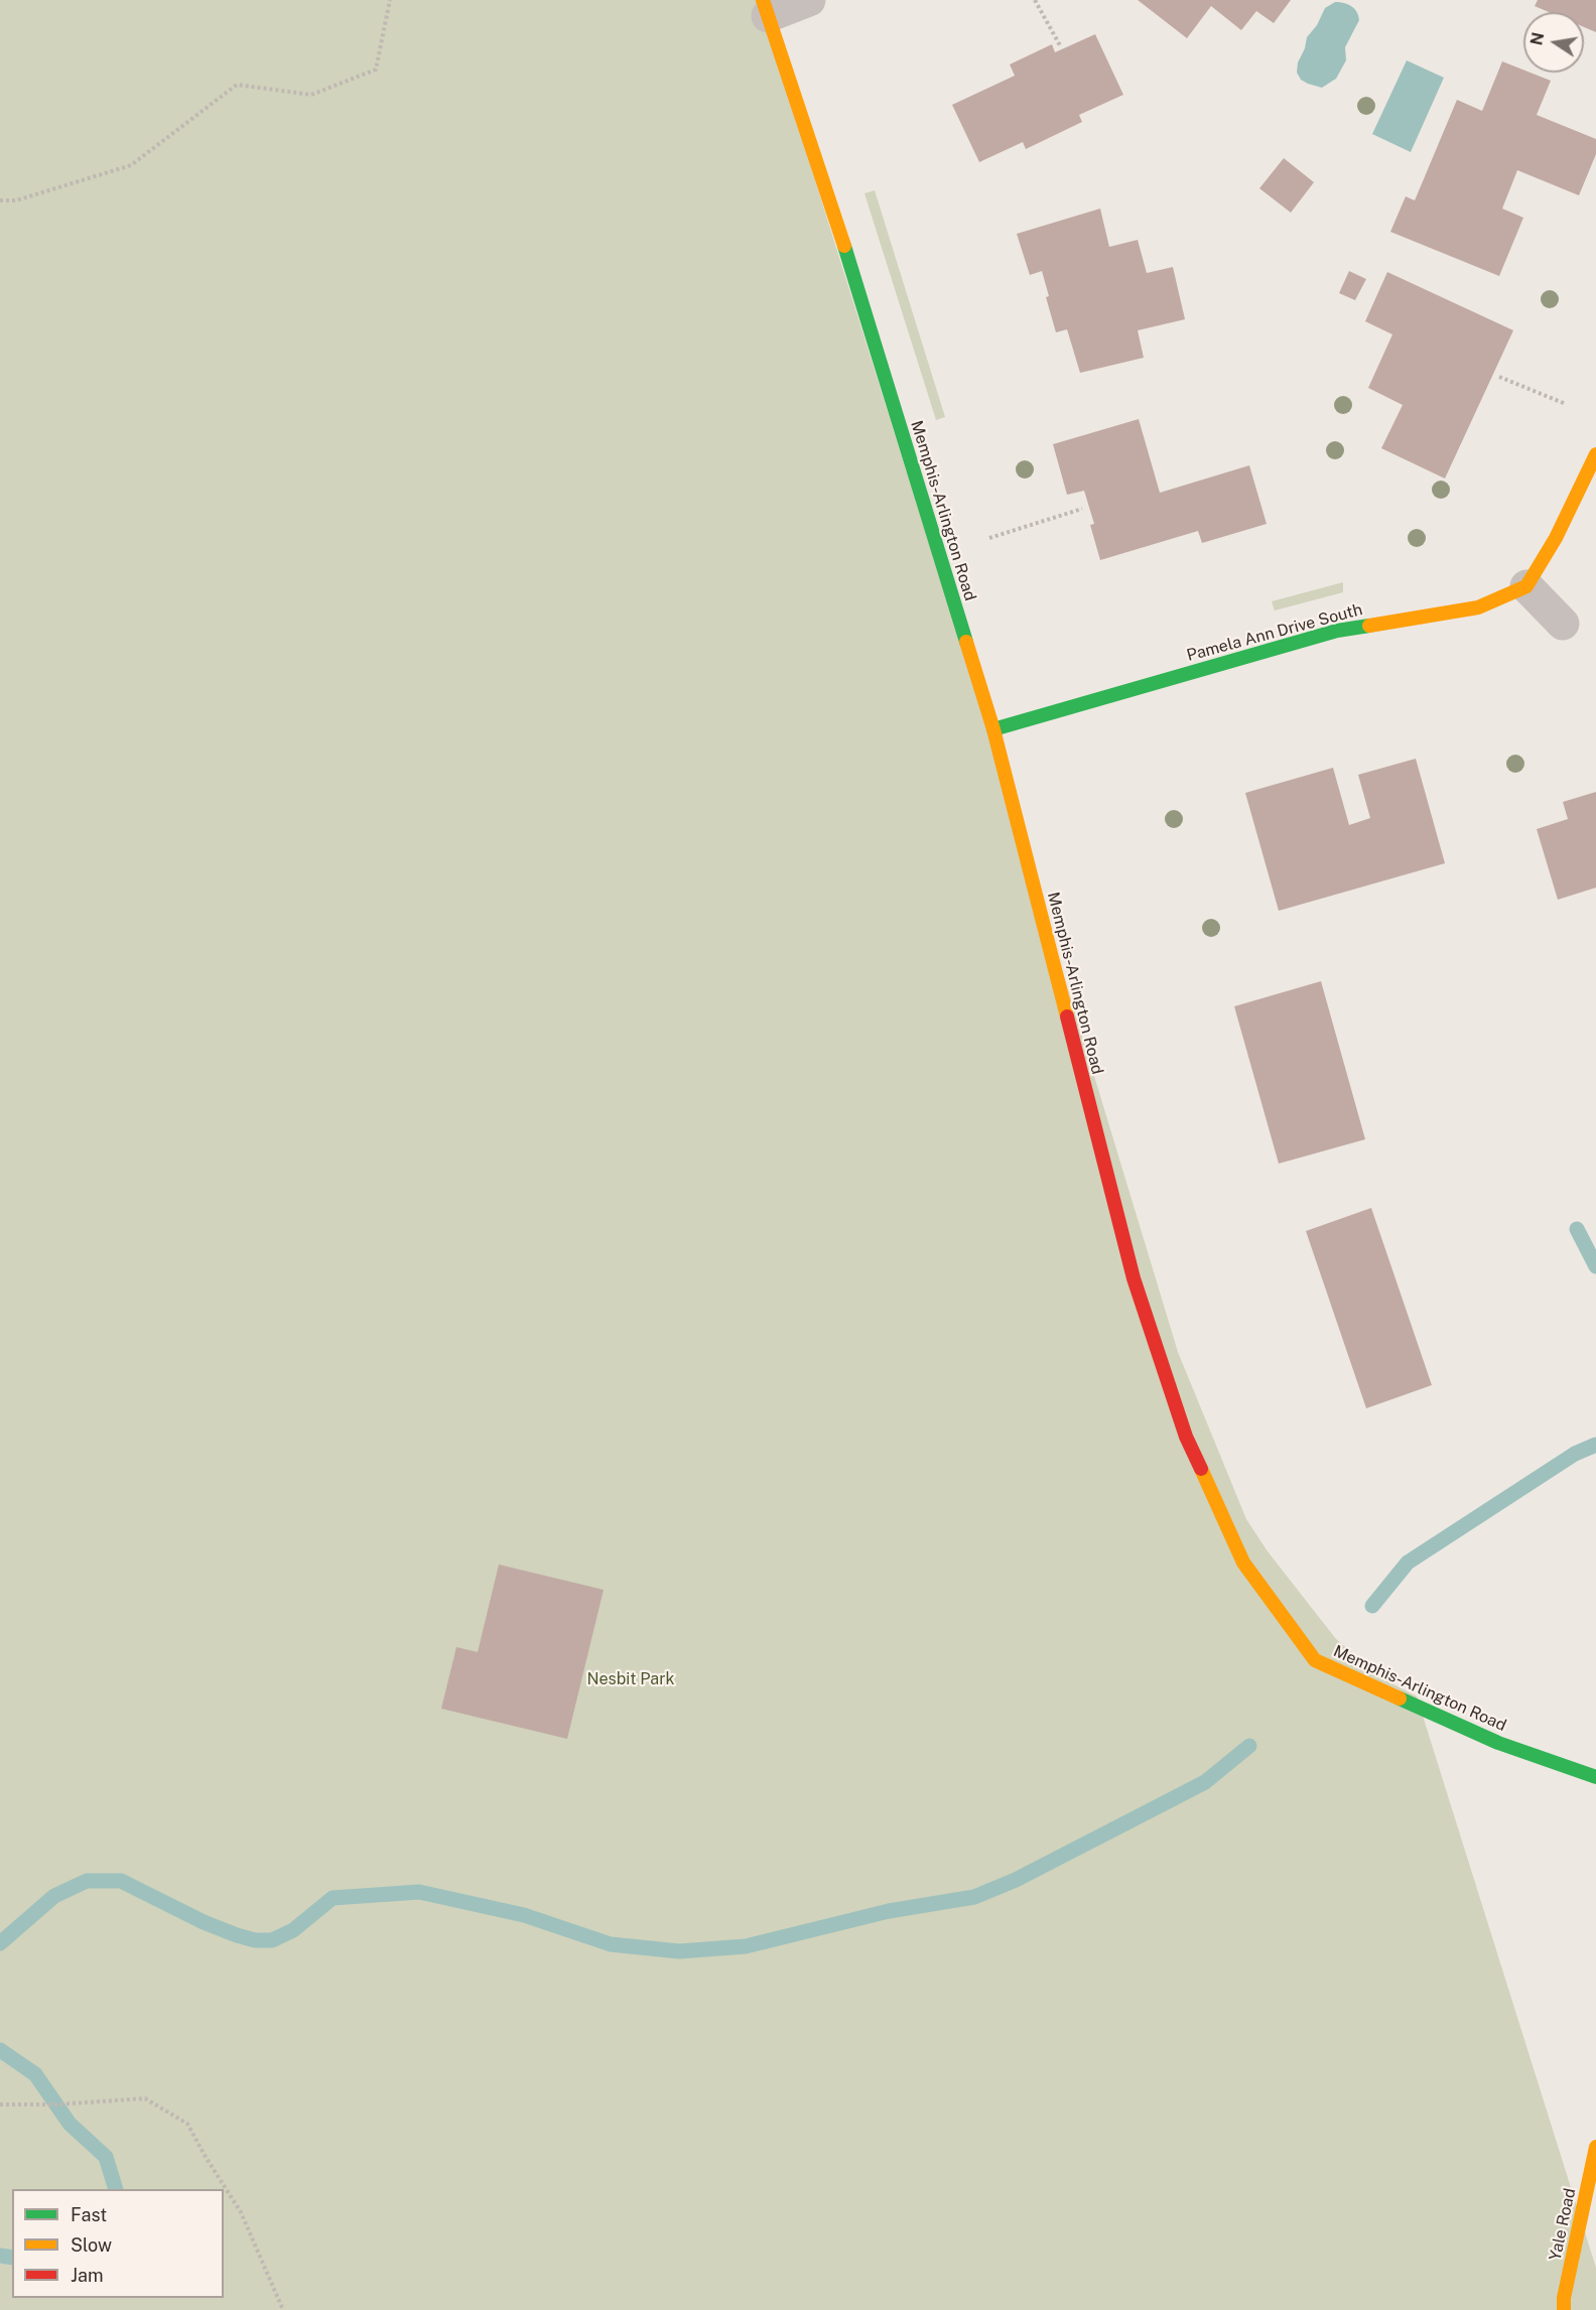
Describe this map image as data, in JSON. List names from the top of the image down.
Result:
{
  "streets": {
    "street": ["Memphis-Arlington Road", "Pamela Ann Drive South", "Yale Road"]
  },
  "crossings": [
    ["Memphis-Arlington Road", "Pamela Ann Drive South"]
  ],
  "parks": ["Nesbit Park"],
  "legend": ["Fast", "Slow", "Jam"],
  "north": "left"
}
